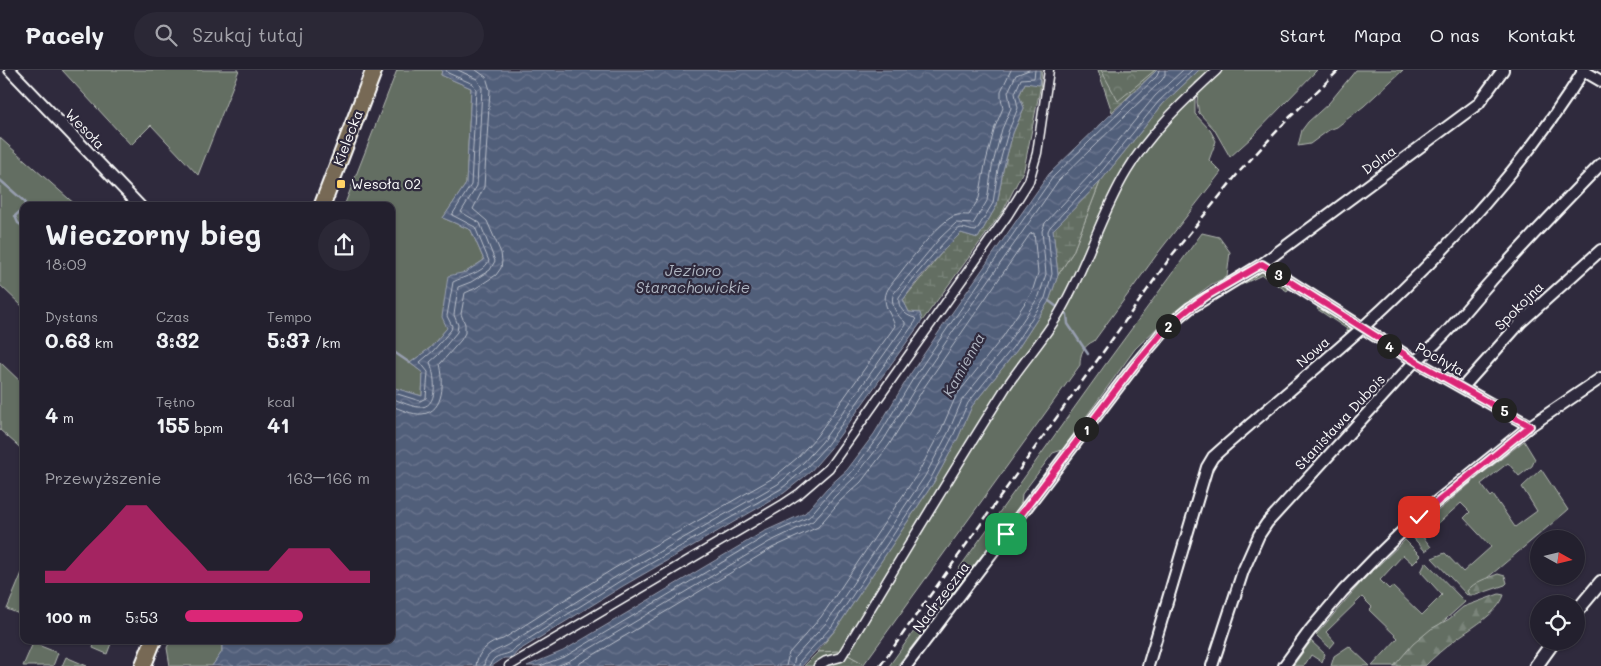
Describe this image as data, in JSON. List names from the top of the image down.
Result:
{
  "streets": {
    "main road": ["Kielecka"],
    "street": [
      "Wesoła",
      "Dolna",
      "Spokojna",
      "Nowa",
      "Pochyła",
      "Stanisława Dubois",
      "Nadrzeczna"
    ]
  },
  "crossings": [
    ["Dolna", "Pochyła"],
    ["Dolna", "Nadrzeczna"],
    ["Spokojna", "Pochyła"],
    ["Nowa", "Pochyła"],
    ["Pochyła", "Stanisława Dubois"],
    ["Pochyła", "Nadrzeczna"]
  ],
  "water": ["Jezioro Starachowickie", "Kamienna"],
  "places": {
    "transit": ["Wesoła 02"]
  },
  "north": "right",
  "page": {
    "header": "Pacely",
    "search": "Szukaj tutaj",
    "nav": [
      "Start",
      "Mapa",
      "O nas",
      "Kontakt"
    ],
    "heading": ["Wieczorny bieg", "18:09"],
    "pins": [
      "3",
      "2",
      "4",
      "5",
      "1"
    ],
    "stats": [
      ["Dystans", "0.63 km"],
      ["Czas", "3:32"],
      ["Tempo", "5:37 /km"],
      ["4 m"],
      ["Tętno", "155 bpm"],
      ["kcal", "41"]
    ],
    "chart": ["Przewyższenie", "163–166 m"],
    "list": [
      {
        "name": "100 m",
        "note": "5:53"
      }
    ]
  }
}
